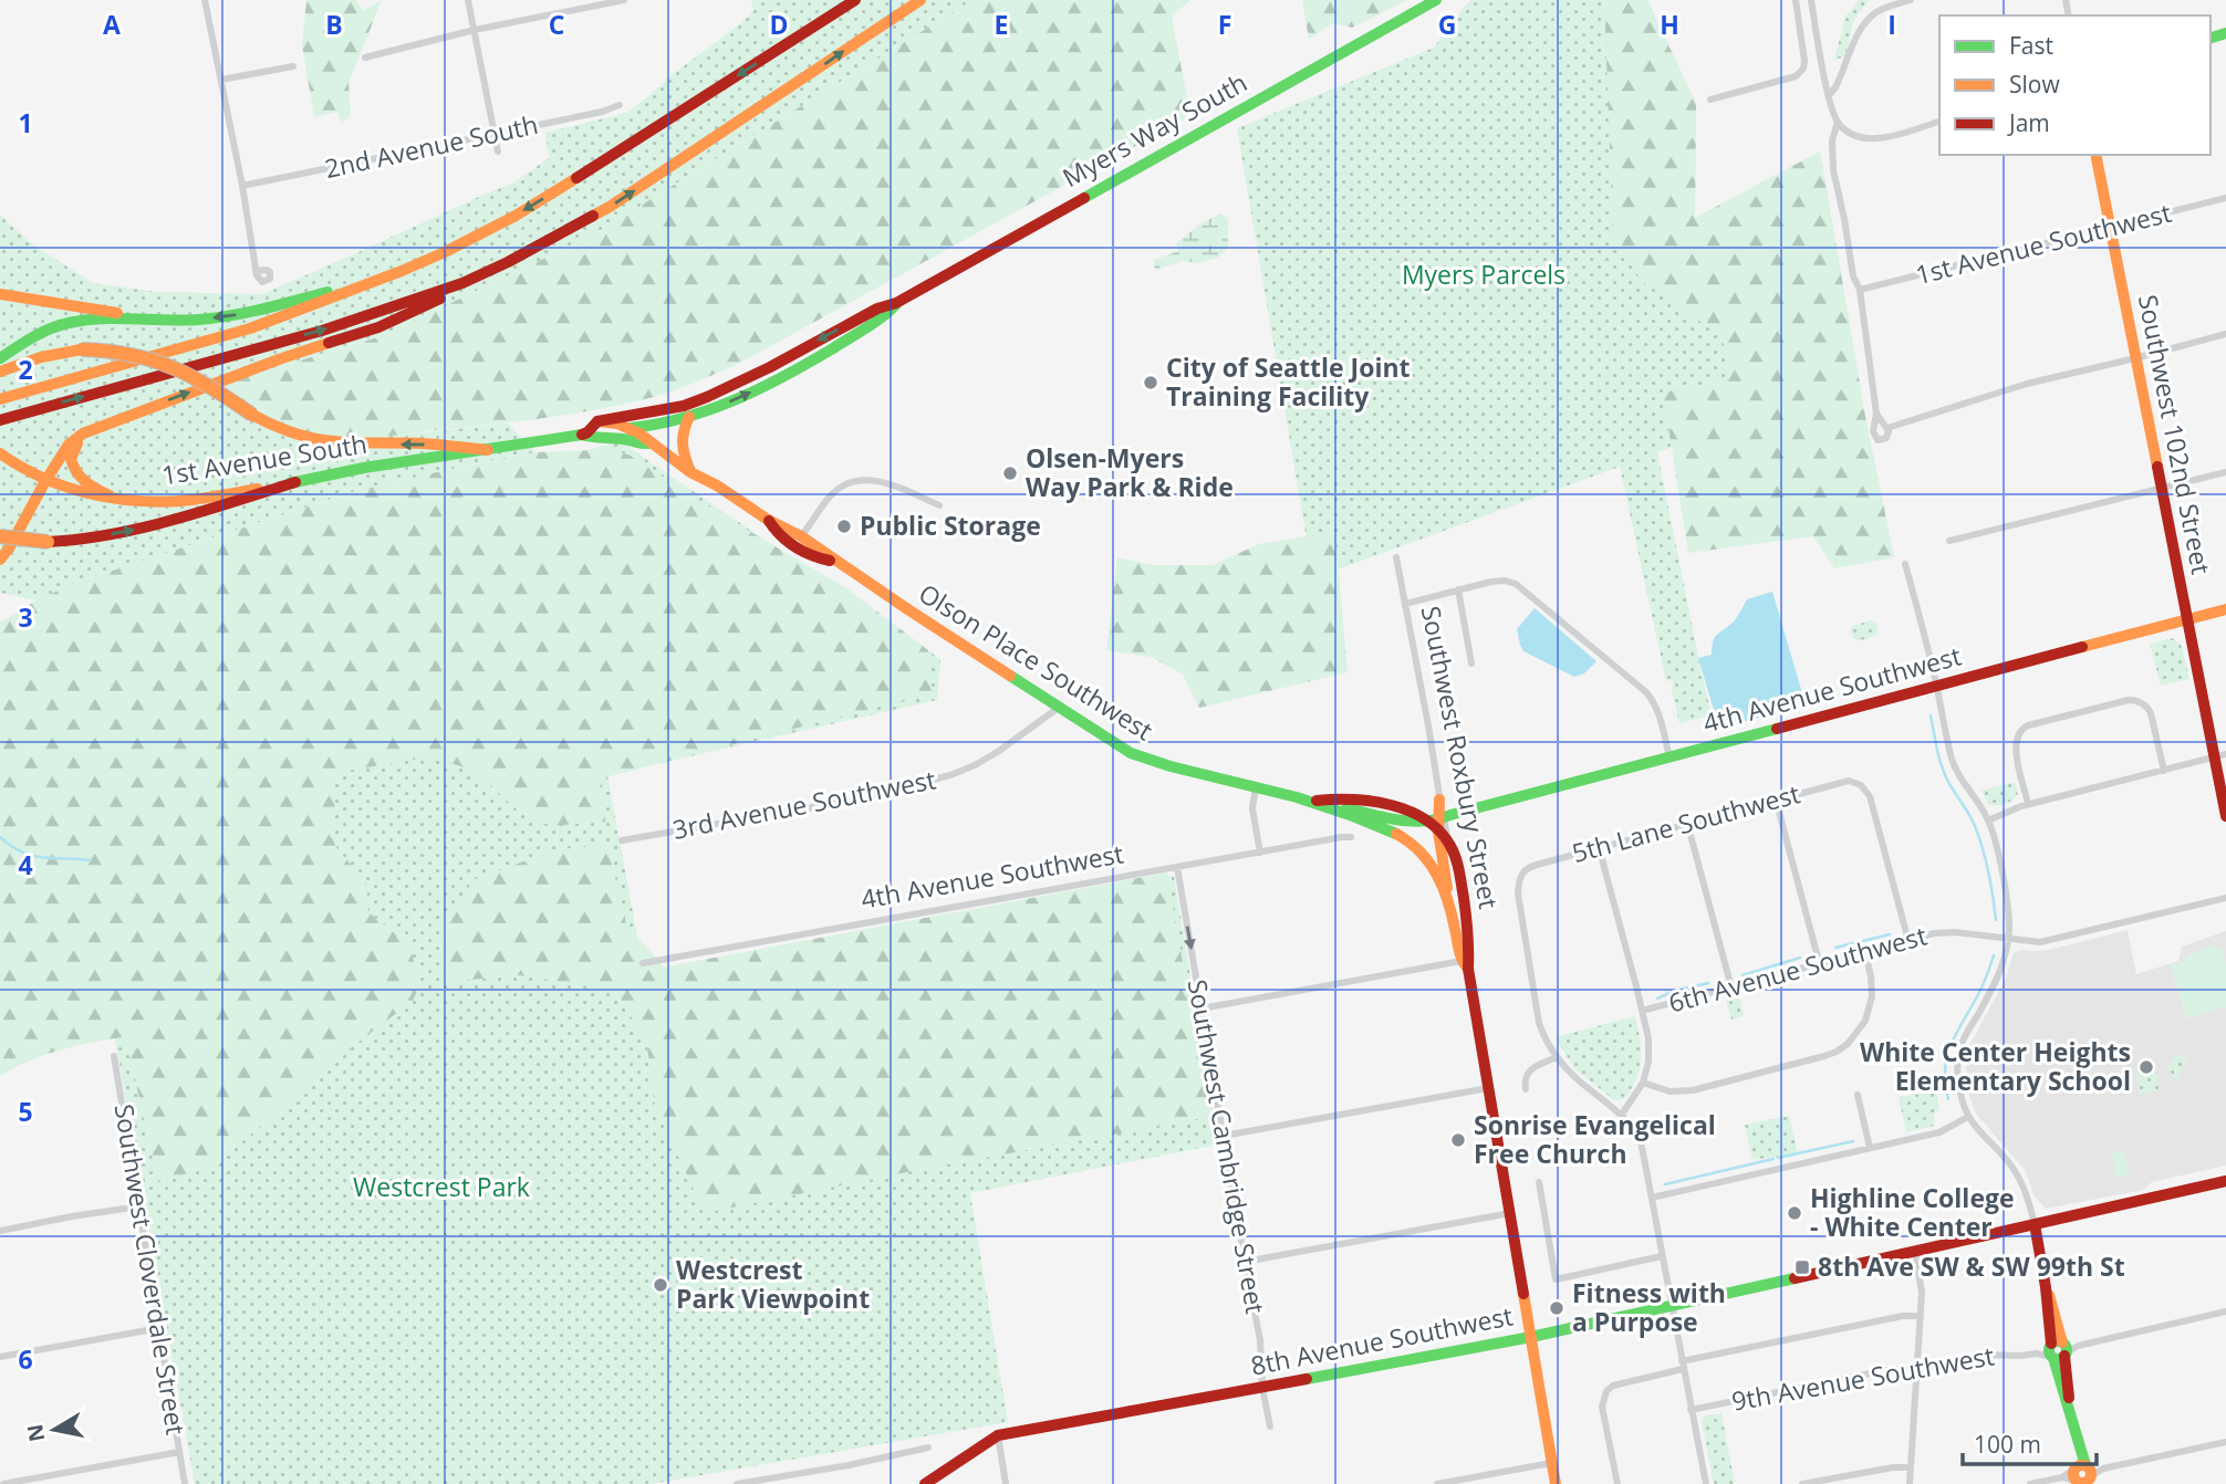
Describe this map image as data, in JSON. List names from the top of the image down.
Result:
{
  "streets": {
    "main road": [
      "Myers Way South",
      "Southwest 102nd Street",
      "1st Avenue South",
      "Olson Place Southwest",
      "4th Avenue Southwest",
      "Southwest Roxbury Street",
      "8th Avenue Southwest"
    ],
    "street": [
      "2nd Avenue South",
      "1st Avenue Southwest",
      "3rd Avenue Southwest",
      "5th Lane Southwest",
      "6th Avenue Southwest",
      "Southwest Cambridge Street",
      "Southwest Cloverdale Street",
      "9th Avenue Southwest"
    ]
  },
  "crossings": [
    ["Myers Way South", "1st Avenue South"],
    ["Myers Way South", "Olson Place Southwest"],
    ["1st Avenue Southwest", "Southwest 102nd Street"],
    ["Southwest 102nd Street", "4th Avenue Southwest"],
    ["1st Avenue South", "Olson Place Southwest"],
    ["Olson Place Southwest", "4th Avenue Southwest"],
    ["Olson Place Southwest", "Southwest Roxbury Street"],
    ["Olson Place Southwest", "3rd Avenue Southwest"],
    ["4th Avenue Southwest", "Southwest Roxbury Street"],
    ["4th Avenue Southwest", "Southwest Cambridge Street"],
    ["Southwest Roxbury Street", "8th Avenue Southwest"],
    ["5th Lane Southwest", "6th Avenue Southwest"],
    ["Southwest Cambridge Street", "8th Avenue Southwest"]
  ],
  "parks": ["Myers Parcels", "Westcrest Park"],
  "places": {
    "other": [
      "City of Seattle Joint Training Facility",
      "Olsen-Myers Way Park & Ride",
      "Public Storage",
      "White Center Heights Elementary School",
      "Sonrise Evangelical Free Church",
      "Highline College - White Center",
      "Westcrest Park Viewpoint",
      "Fitness with a Purpose"
    ],
    "transit": ["8th Ave SW & SW 99th St"]
  },
  "legend": ["Fast", "Slow", "Jam"],
  "scale_bar": "100 m",
  "north": "left",
  "grid": {
    "columns": [
      "A",
      "B",
      "C",
      "D",
      "E",
      "F",
      "G",
      "H",
      "I"
    ],
    "rows": [
      "1",
      "2",
      "3",
      "4",
      "5",
      "6"
    ]
  }
}
